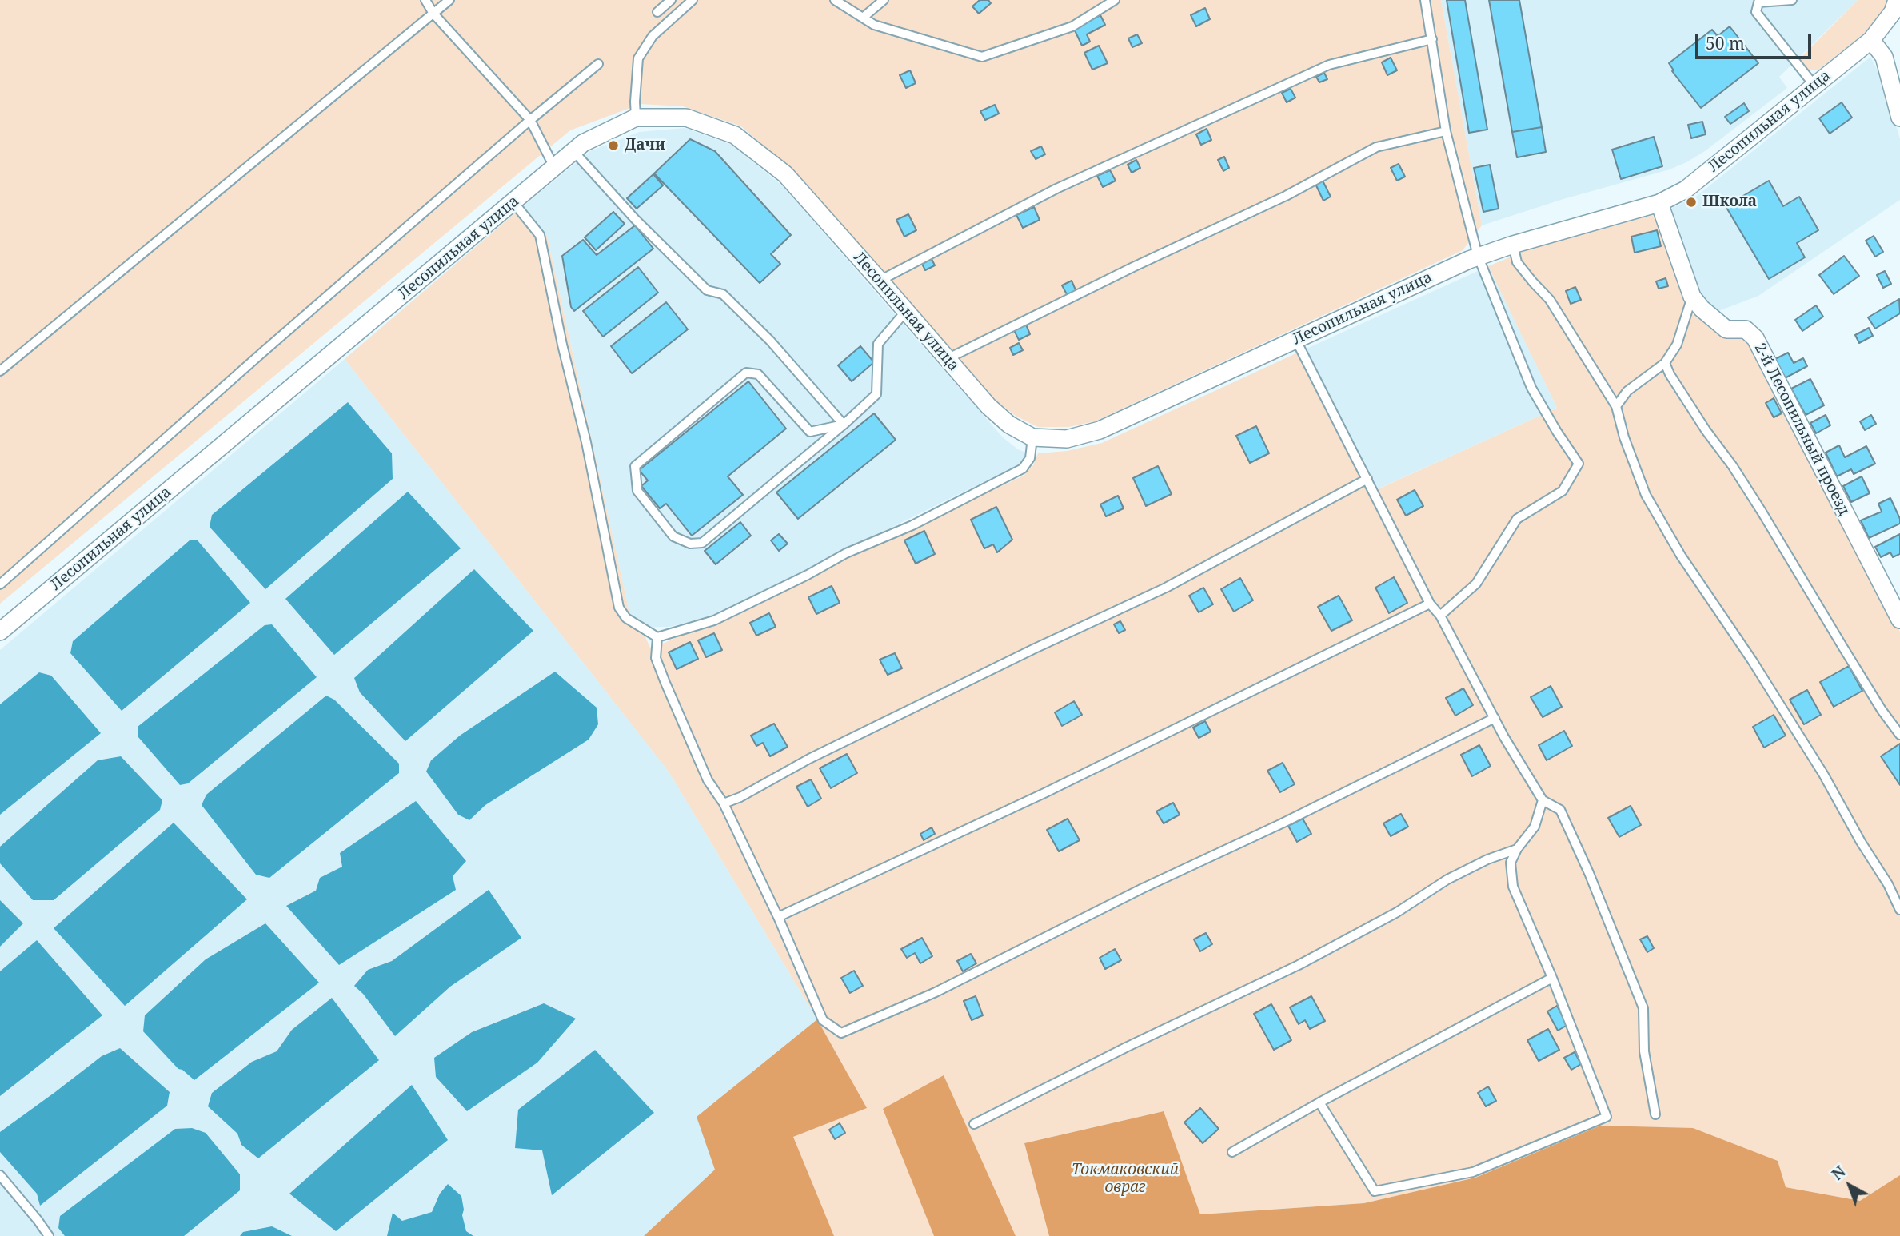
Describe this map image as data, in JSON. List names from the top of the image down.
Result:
{
  "streets": {
    "street": ["Лесопильная улица", "2-й Лесопильный проезд"]
  },
  "crossings": [
    ["Лесопильная улица", "2-й Лесопильный проезд"]
  ],
  "parks": ["Токмаковский овраг"],
  "places": ["Дачи", "Школа"],
  "scale_bar": "50 m",
  "north": "top left"
}
